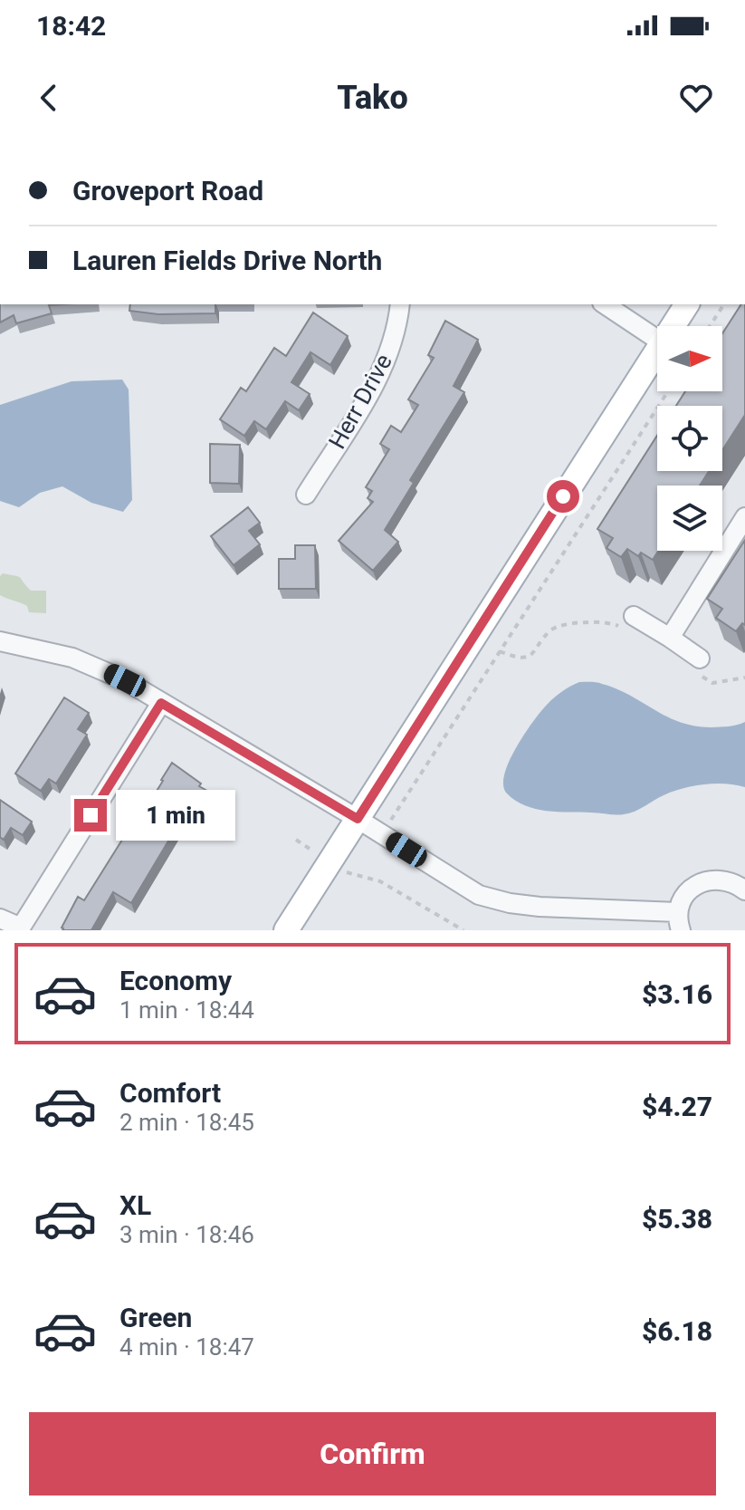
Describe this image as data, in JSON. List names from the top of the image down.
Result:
{
  "streets": {
    "street": ["Herr Drive"]
  },
  "north": "right",
  "page": {
    "status": "18:42",
    "header": "Tako",
    "banner": ["Groveport Road", "Lauren Fields Drive North"],
    "bubble": "1 min",
    "list": [
      {
        "name": "Economy",
        "note": "1 min · 18:44",
        "value": "$3.16"
      },
      {
        "name": "Comfort",
        "note": "2 min · 18:45",
        "value": "$4.27"
      },
      {
        "name": "XL",
        "note": "3 min · 18:46",
        "value": "$5.38"
      },
      {
        "name": "Green",
        "note": "4 min · 18:47",
        "value": "$6.18"
      }
    ],
    "buttons": "Confirm"
  }
}
